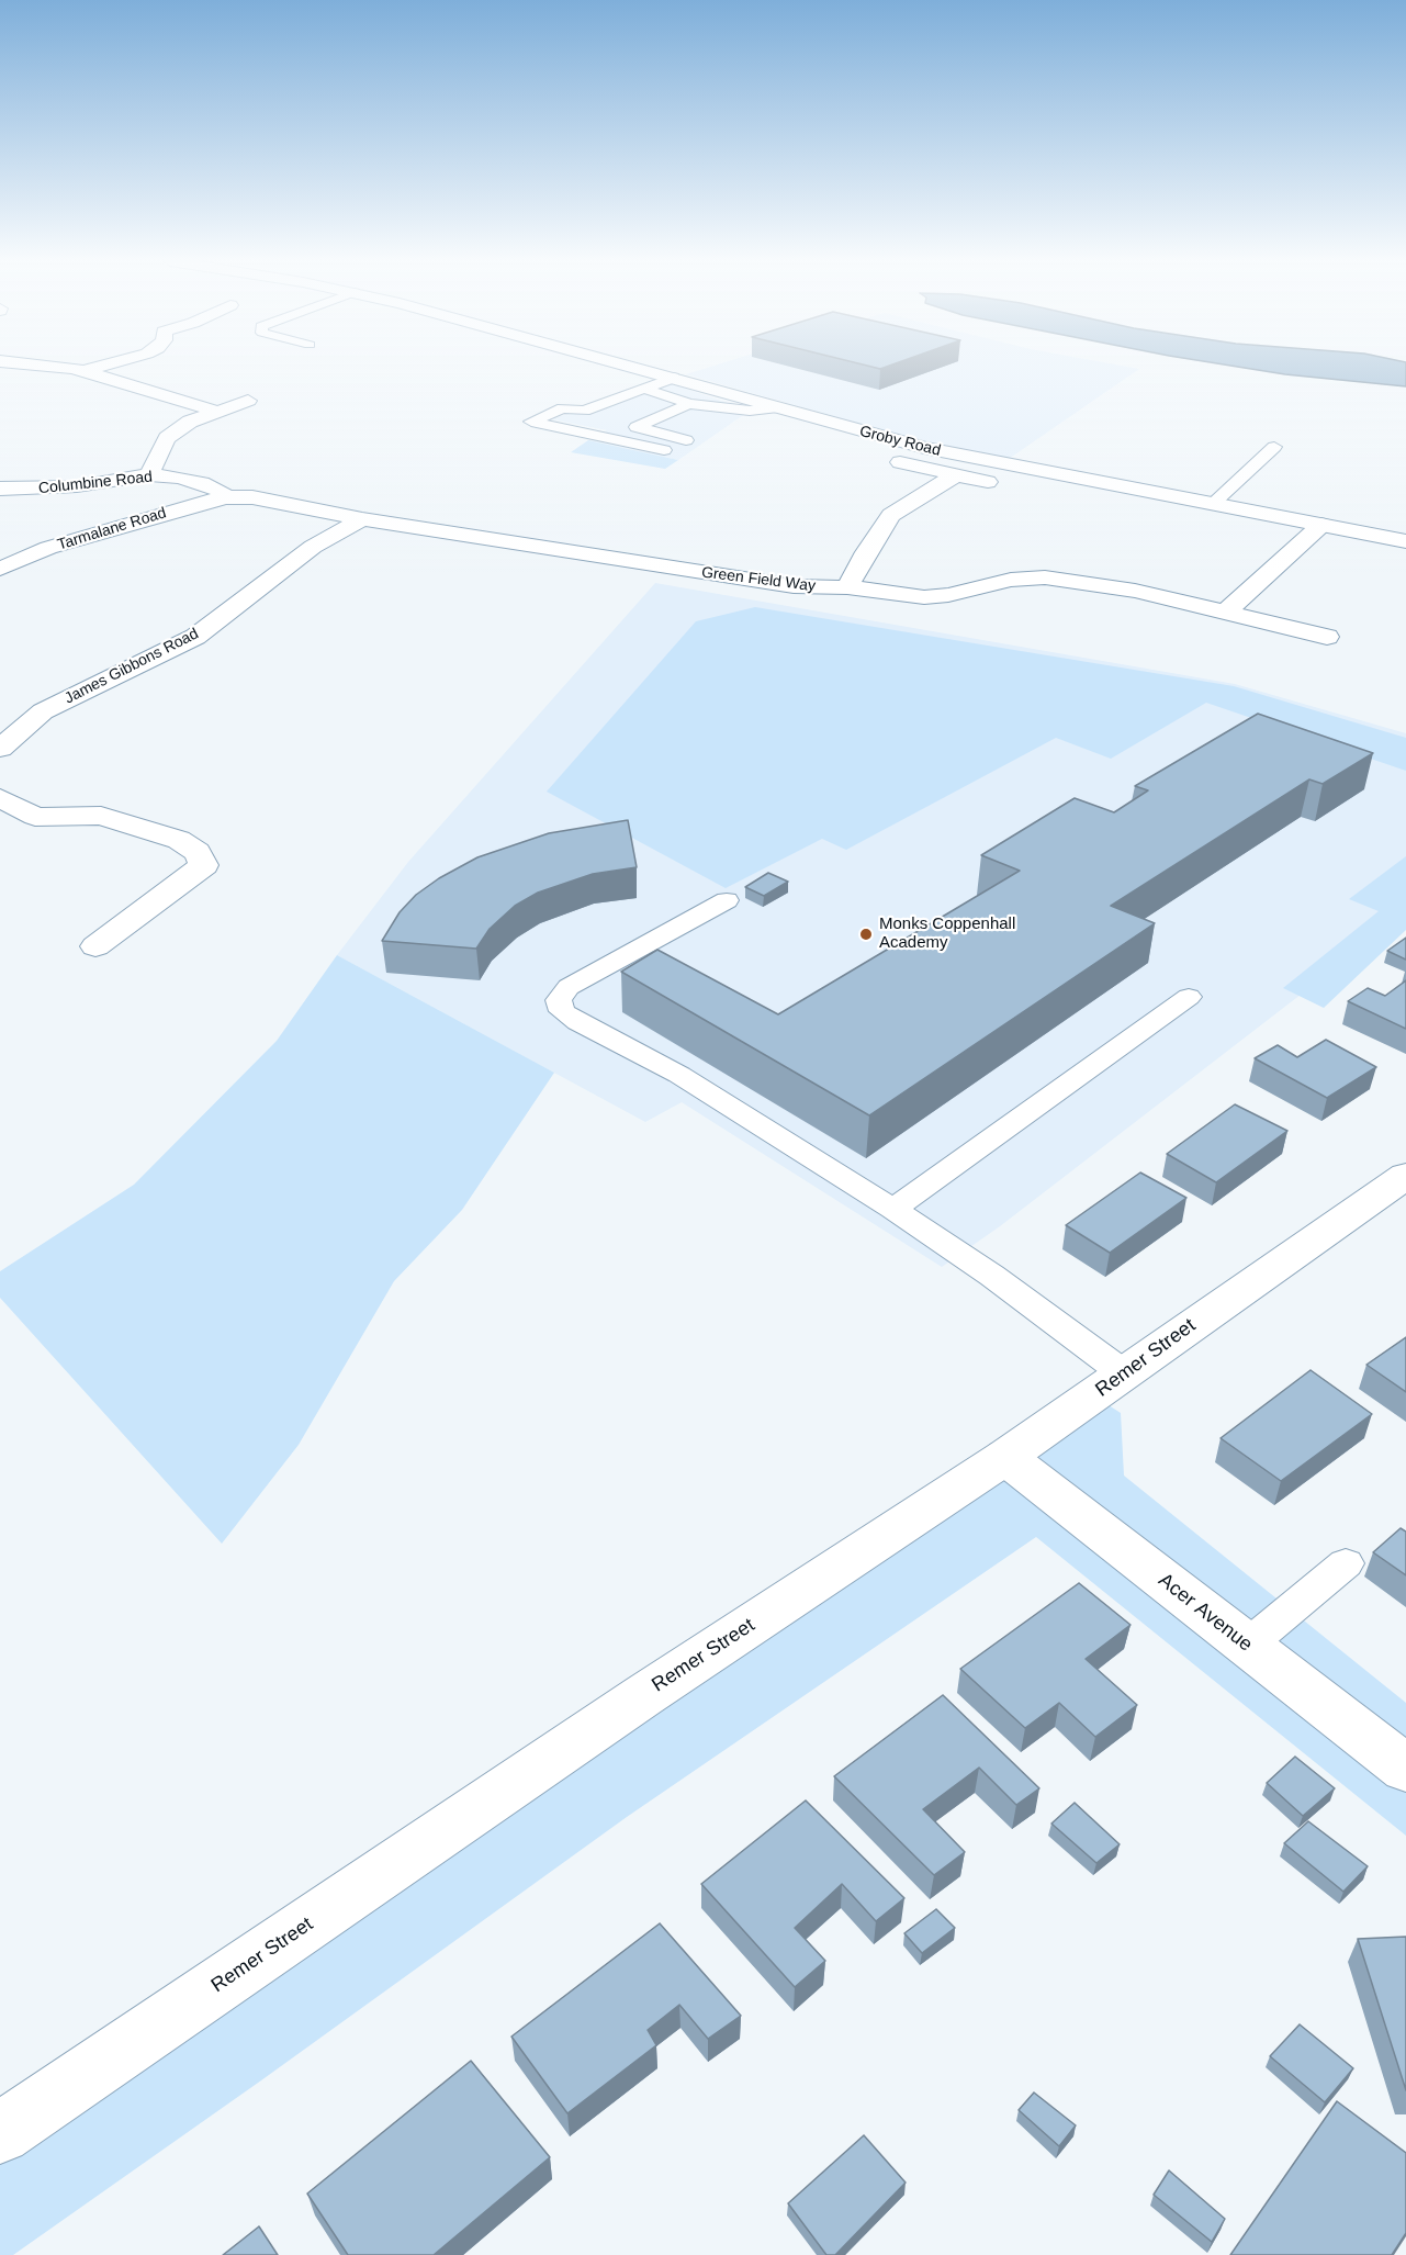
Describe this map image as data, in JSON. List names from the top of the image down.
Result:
{
  "streets": {
    "street": [
      "Groby Road",
      "Columbine Road",
      "Tarmalane Road",
      "Green Field Way",
      "James Gibbons Road",
      "Remer Street",
      "Acer Avenue"
    ]
  },
  "crossings": [
    ["Columbine Road", "Tarmalane Road"],
    ["Columbine Road", "Green Field Way"],
    ["Tarmalane Road", "Green Field Way"],
    ["Green Field Way", "James Gibbons Road"],
    ["Remer Street", "Acer Avenue"]
  ],
  "places": ["Monks Coppenhall Academy"]
}
